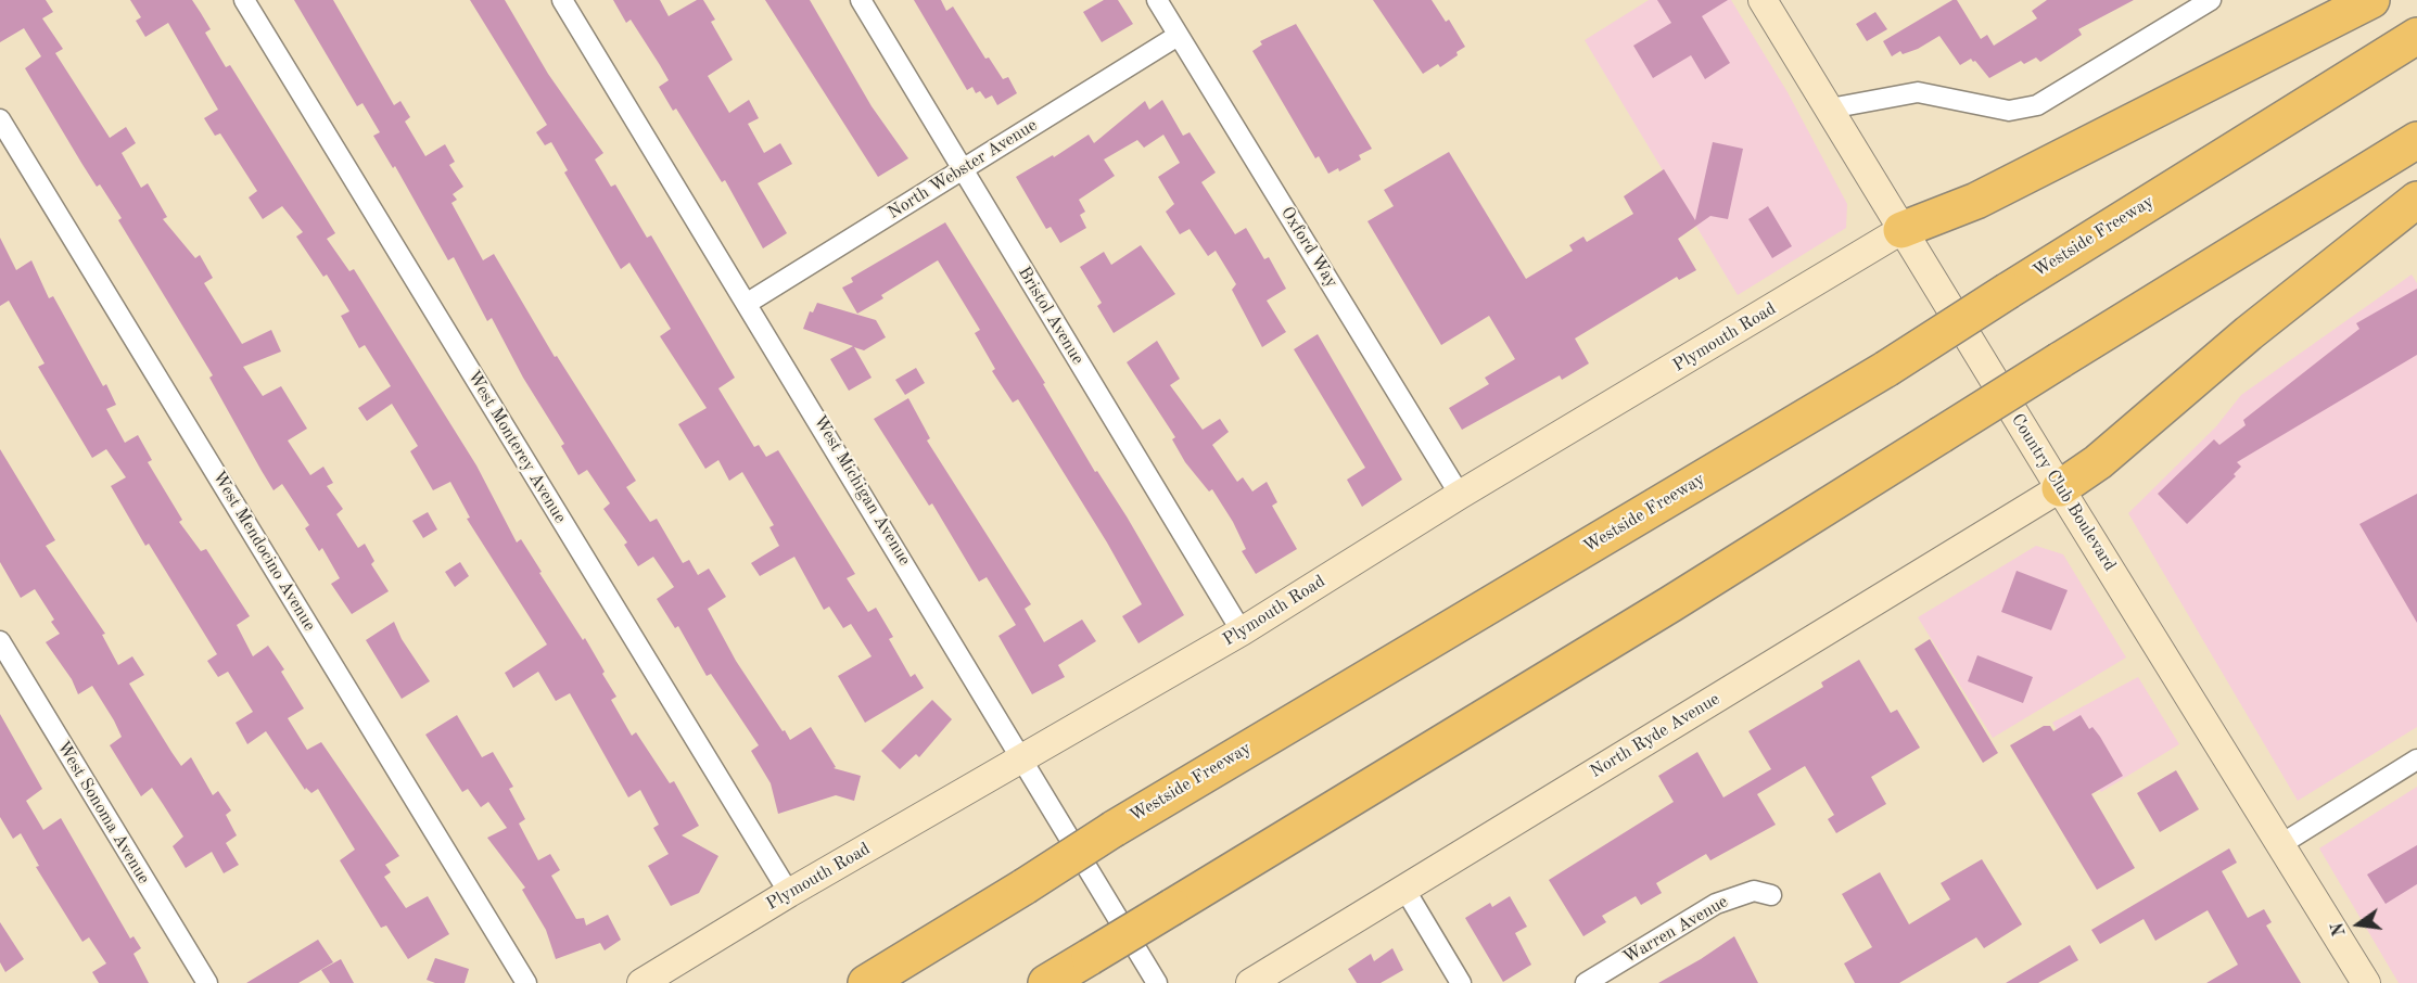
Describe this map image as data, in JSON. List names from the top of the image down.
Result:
{
  "streets": {
    "highway": ["Westside Freeway"],
    "street": [
      "North Webster Avenue",
      "Oxford Way",
      "Bristol Avenue",
      "Plymouth Road",
      "West Monterey Avenue",
      "West Michigan Avenue",
      "Country Club Boulevard",
      "West Mendocino Avenue",
      "North Ryde Avenue",
      "West Sonoma Avenue",
      "Warren Avenue"
    ]
  },
  "crossings": [
    ["North Webster Avenue", "Oxford Way"],
    ["North Webster Avenue", "Bristol Avenue"],
    ["North Webster Avenue", "West Michigan Avenue"],
    ["Oxford Way", "Plymouth Road"],
    ["Bristol Avenue", "Plymouth Road"],
    ["Plymouth Road", "West Monterey Avenue"],
    ["Plymouth Road", "West Michigan Avenue"],
    ["Plymouth Road", "Country Club Boulevard"],
    ["Country Club Boulevard", "North Ryde Avenue"]
  ],
  "north": "left"
}
